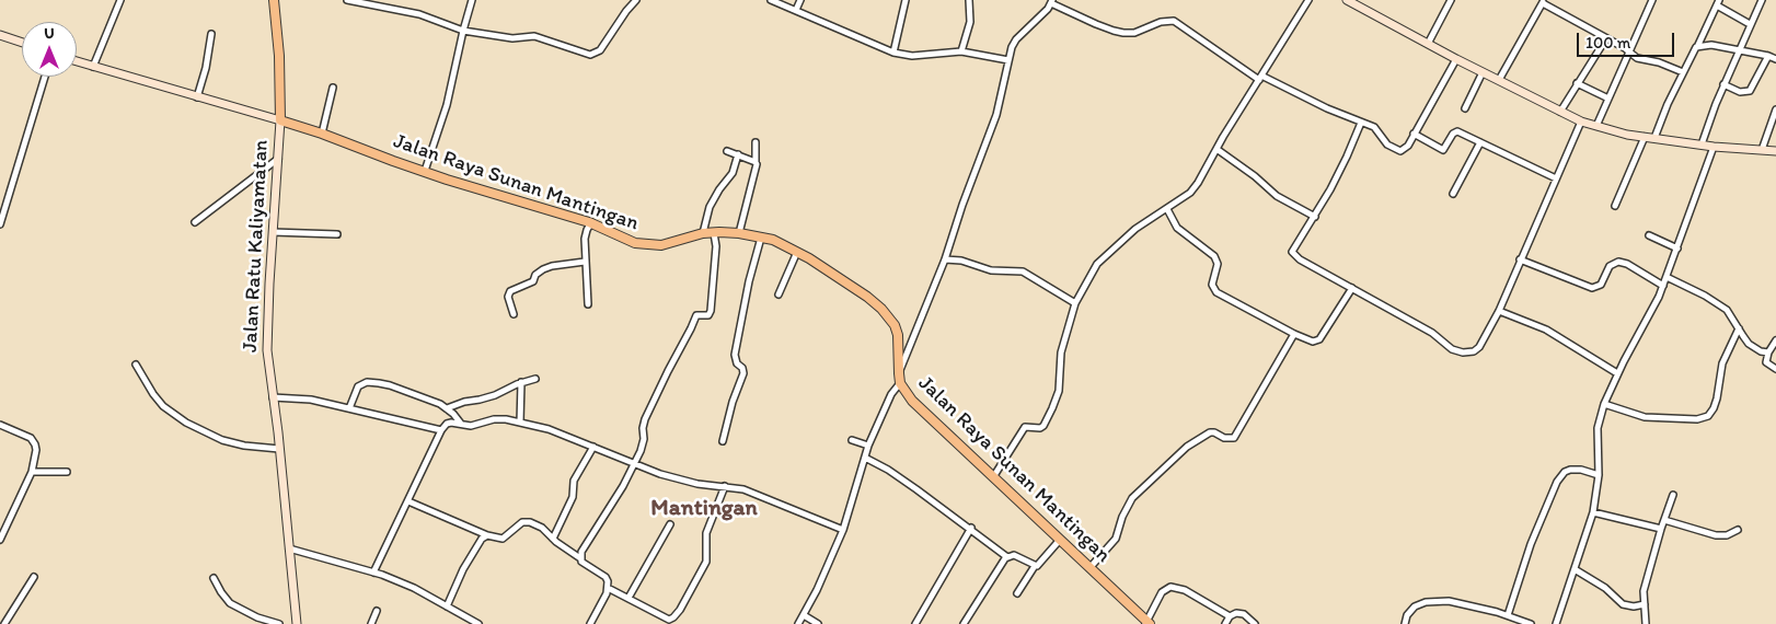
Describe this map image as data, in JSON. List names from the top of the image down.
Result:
{
  "streets": {
    "main road": ["Jalan Raya Sunan Mantingan", "Jalan Ratu Kaliyamatan"]
  },
  "crossings": [
    ["Jalan Raya Sunan Mantingan", "Jalan Ratu Kaliyamatan"]
  ],
  "districts": ["Mantingan"],
  "scale_bar": "100 m",
  "north": "top"
}
